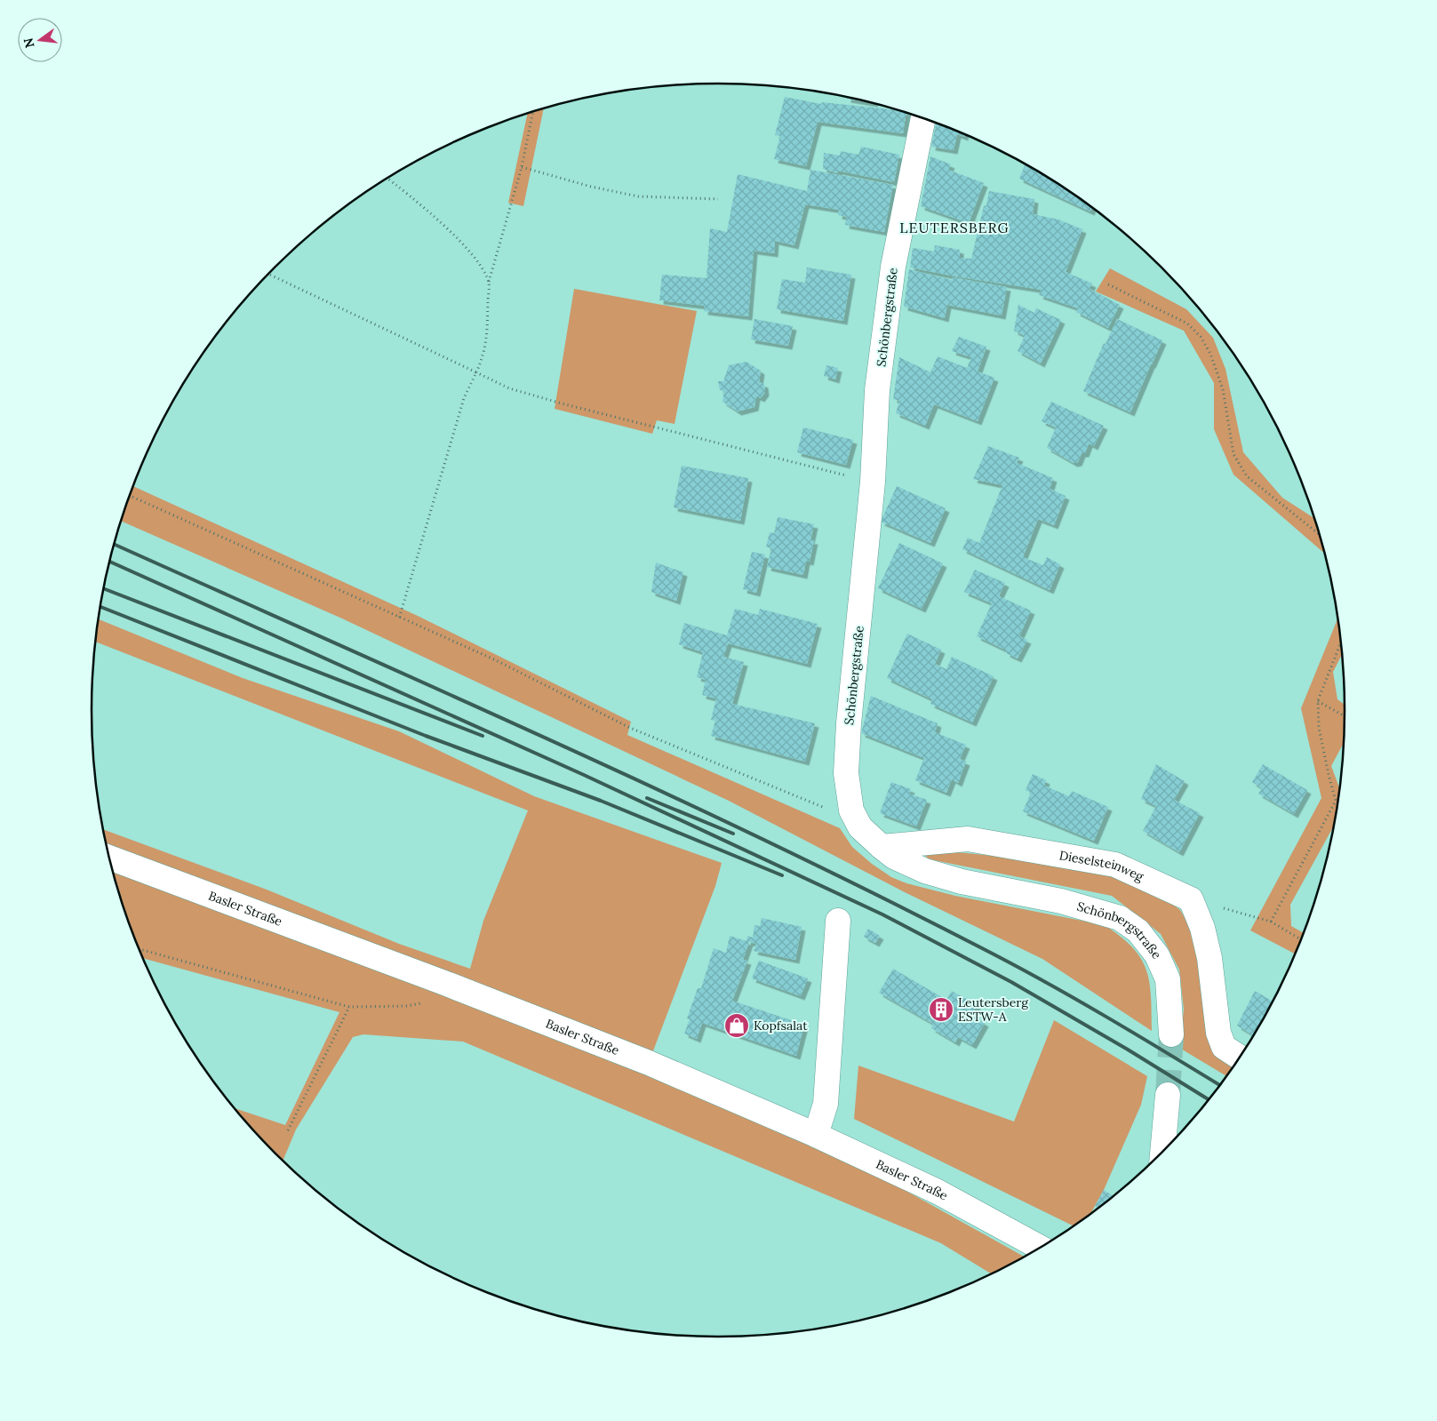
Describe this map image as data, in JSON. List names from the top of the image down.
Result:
{
  "streets": {
    "street": ["Schönbergstraße", "Dieselsteinweg", "Basler Straße"]
  },
  "crossings": [
    ["Schönbergstraße", "Dieselsteinweg"]
  ],
  "districts": ["LEUTERSBERG"],
  "places": {
    "building": ["Leutersberg ESTW-A"],
    "shop": ["Kopfsalat"]
  },
  "north": "left"
}
